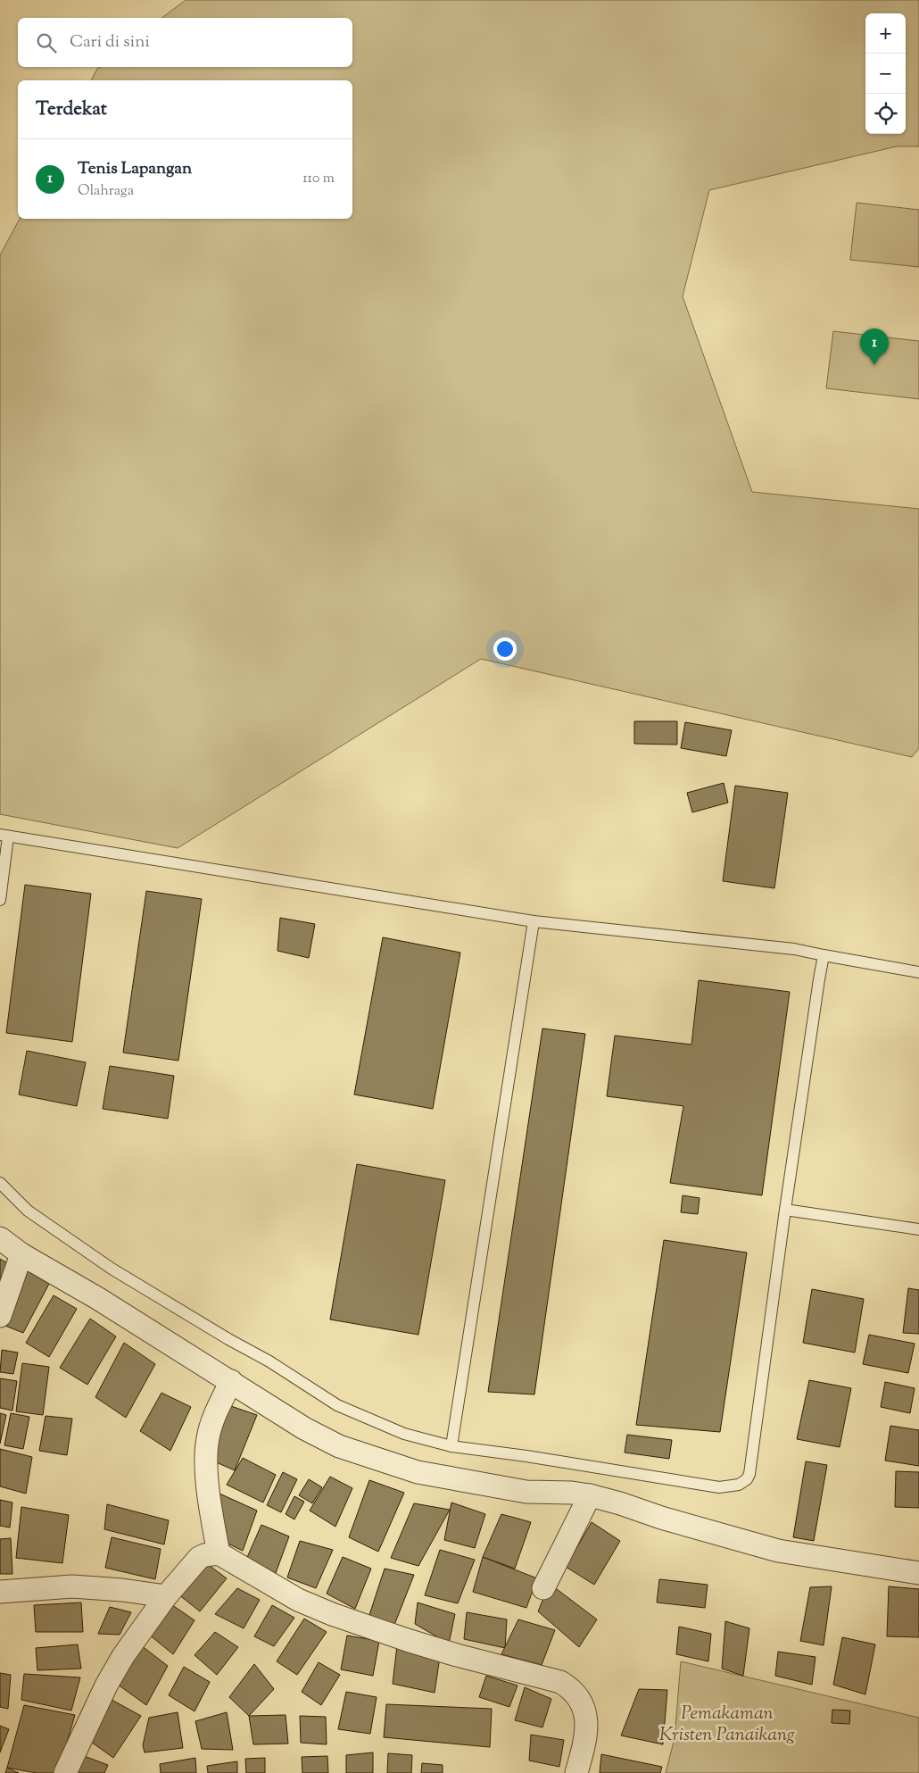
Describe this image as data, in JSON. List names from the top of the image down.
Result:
{
  "parks": ["Pemakaman Kristen Panaikang"],
  "page": {
    "map_buttons": ["+", "−"],
    "search": "Cari di sini",
    "heading": "Terdekat",
    "list": [
      {
        "mark": "1",
        "name": "Tenis Lapangan",
        "note": "Olahraga",
        "value": "110 m"
      }
    ],
    "pins": "1"
  }
}
